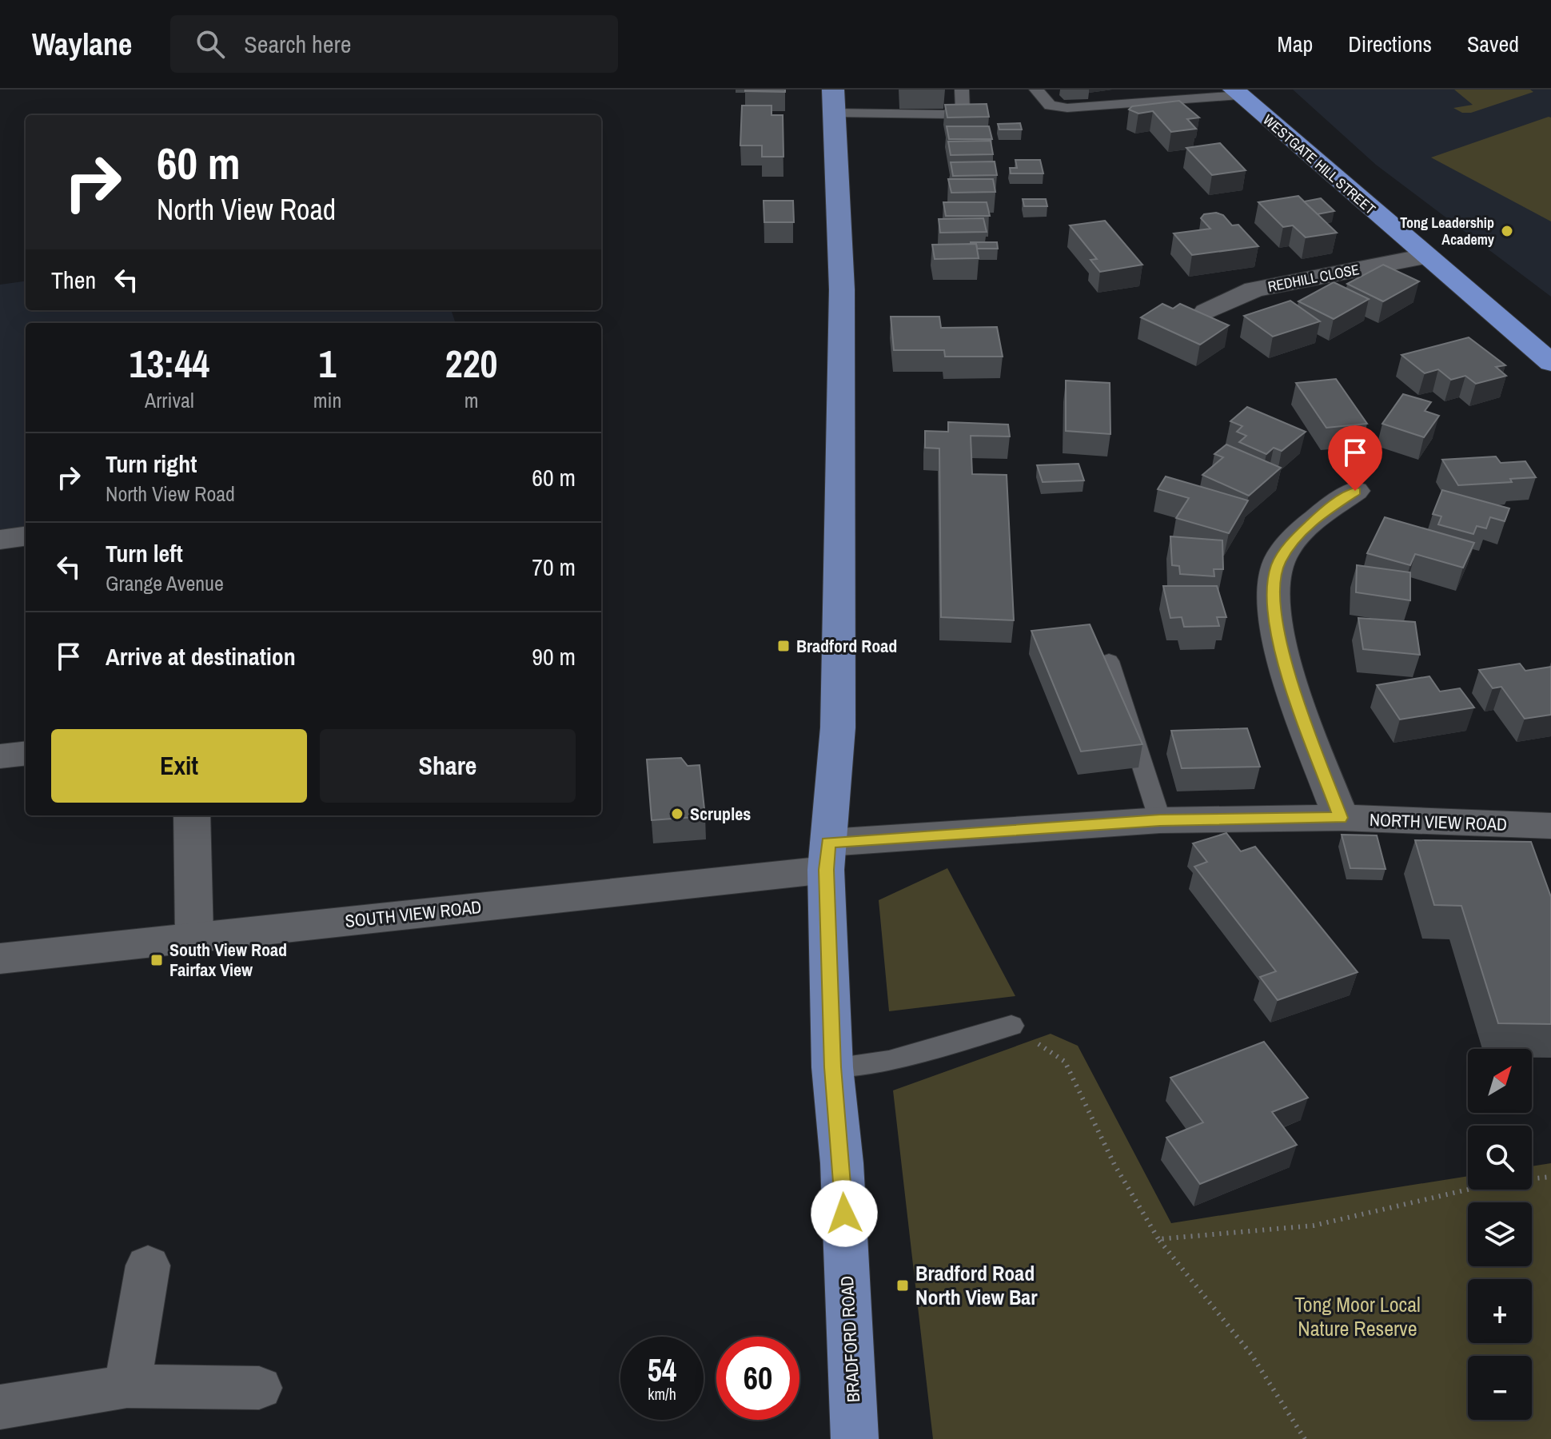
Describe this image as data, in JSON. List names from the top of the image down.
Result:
{
  "streets": {
    "highway": ["WESTGATE HILL STREET"],
    "main road": ["BRADFORD ROAD"],
    "street": ["REDHILL CLOSE", "NORTH VIEW ROAD", "SOUTH VIEW ROAD"]
  },
  "crossings": [
    ["WESTGATE HILL STREET", "REDHILL CLOSE"],
    ["NORTH VIEW ROAD", "SOUTH VIEW ROAD"],
    ["NORTH VIEW ROAD", "BRADFORD ROAD"],
    ["SOUTH VIEW ROAD", "BRADFORD ROAD"]
  ],
  "parks": ["Tong Moor Local Nature Reserve"],
  "places": {
    "other": ["Tong Leadership Academy", "Scruples"],
    "transit": ["Bradford Road", "South View Road Fairfax View", "Bradford Road North View Bar"]
  },
  "north": "top right",
  "page": {
    "header": "Waylane",
    "search": "Search here",
    "nav": ["Map", "Directions", "Saved"],
    "turn": ["60 m", "North View Road"],
    "then": "Then",
    "eta": [
      "13:44",
      "Arrival",
      "1",
      "min",
      "220",
      "m"
    ],
    "list": [
      {
        "name": "Turn right",
        "note": "North View Road",
        "value": "60 m"
      },
      {
        "name": "Turn left",
        "note": "Grange Avenue",
        "value": "70 m"
      },
      {
        "name": "Arrive at destination",
        "value": "90 m"
      }
    ],
    "buttons": ["Exit", "Share"],
    "map_buttons": ["+", "−"],
    "speed": "54 km/h",
    "limit": "60"
  }
}
